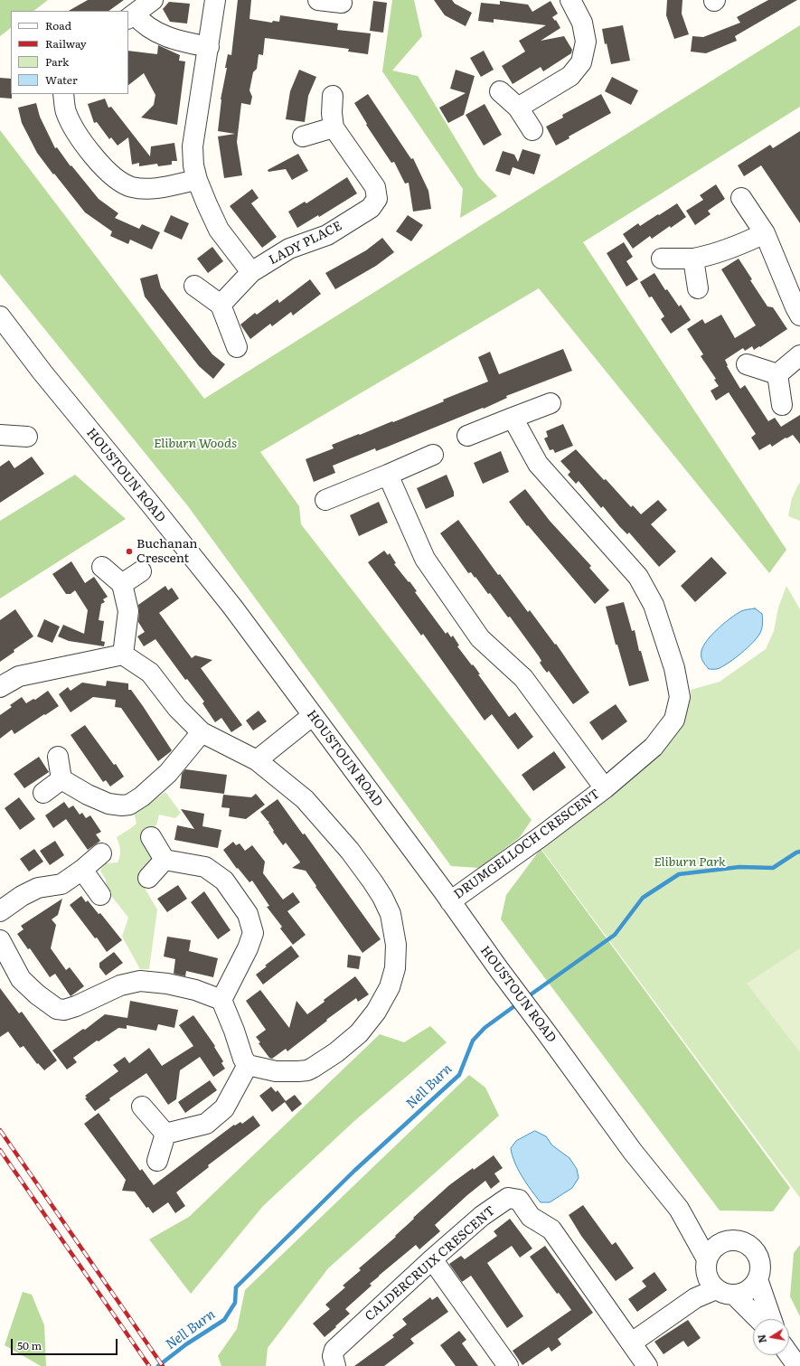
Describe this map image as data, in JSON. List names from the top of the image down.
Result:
{
  "streets": {
    "street": [
      "LADY PLACE",
      "HOUSTOUN ROAD",
      "DRUMGELLOCH CRESCENT",
      "CALDERCRUIX CRESCENT"
    ]
  },
  "crossings": [
    ["HOUSTOUN ROAD", "DRUMGELLOCH CRESCENT"]
  ],
  "water": ["Nell Burn"],
  "parks": ["Eliburn Woods", "Eliburn Park"],
  "places": ["Buchanan Crescent"],
  "legend": [
    "Road",
    "Railway",
    "Park",
    "Water"
  ],
  "scale_bar": "50 m",
  "north": "left"
}
